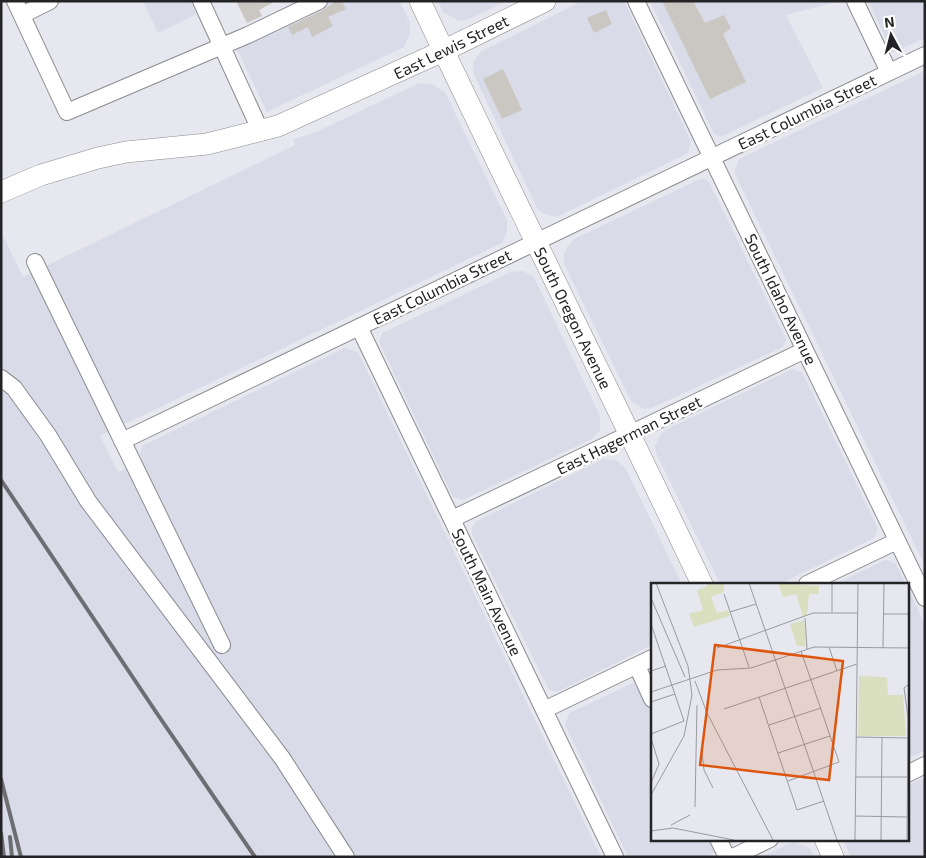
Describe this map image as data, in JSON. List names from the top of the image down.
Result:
{
  "streets": {
    "main road": ["East Lewis Street", "South Oregon Avenue"],
    "street": [
      "East Columbia Street",
      "South Idaho Avenue",
      "East Hagerman Street",
      "South Main Avenue"
    ]
  },
  "crossings": [
    ["East Lewis Street", "South Oregon Avenue"],
    ["East Columbia Street", "South Idaho Avenue"],
    ["East Columbia Street", "South Oregon Avenue"],
    ["East Columbia Street", "South Main Avenue"],
    ["South Idaho Avenue", "East Hagerman Street"],
    ["South Oregon Avenue", "East Hagerman Street"],
    ["East Hagerman Street", "South Main Avenue"]
  ],
  "north": "top"
}
